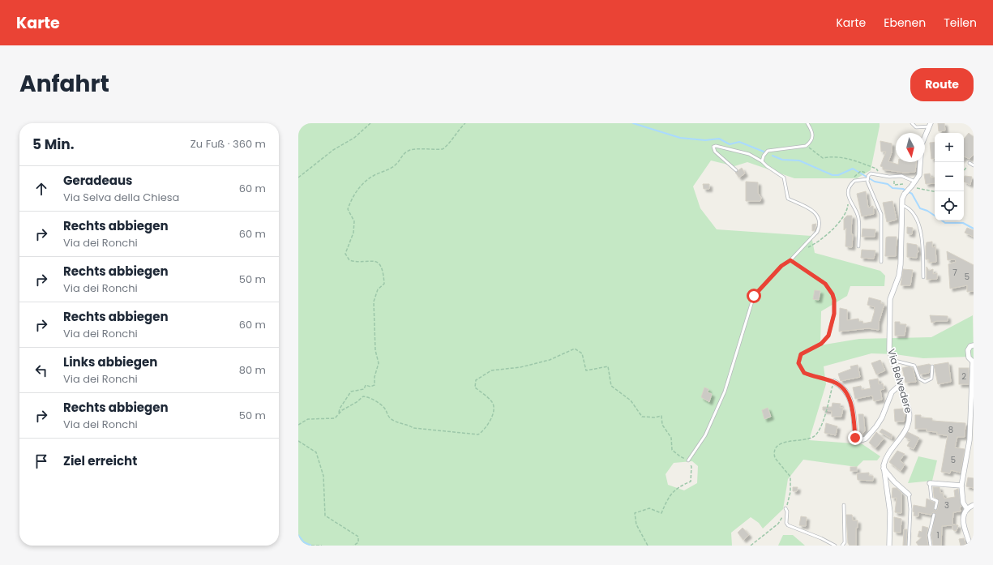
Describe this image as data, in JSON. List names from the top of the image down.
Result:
{
  "streets": {
    "street": ["Via Belvedere"]
  },
  "house_numbers": [
    "7",
    "5",
    "2",
    "8",
    "5",
    "3",
    "1"
  ],
  "north": "bottom",
  "page": {
    "header": "Karte",
    "nav": ["Karte", "Ebenen", "Teilen"],
    "title": "Anfahrt",
    "buttons": "Route",
    "heading": ["5 Min.", "Zu Fuß · 360 m"],
    "map_buttons": ["+", "−"],
    "list": [
      ["Geradeaus", "Via Selva della Chiesa", "60 m"],
      ["Rechts abbiegen", "Via dei Ronchi", "60 m"],
      ["Rechts abbiegen", "Via dei Ronchi", "50 m"],
      ["Rechts abbiegen", "Via dei Ronchi", "60 m"],
      ["Links abbiegen", "Via dei Ronchi", "80 m"],
      ["Rechts abbiegen", "Via dei Ronchi", "50 m"],
      "Ziel erreicht"
    ]
  }
}
